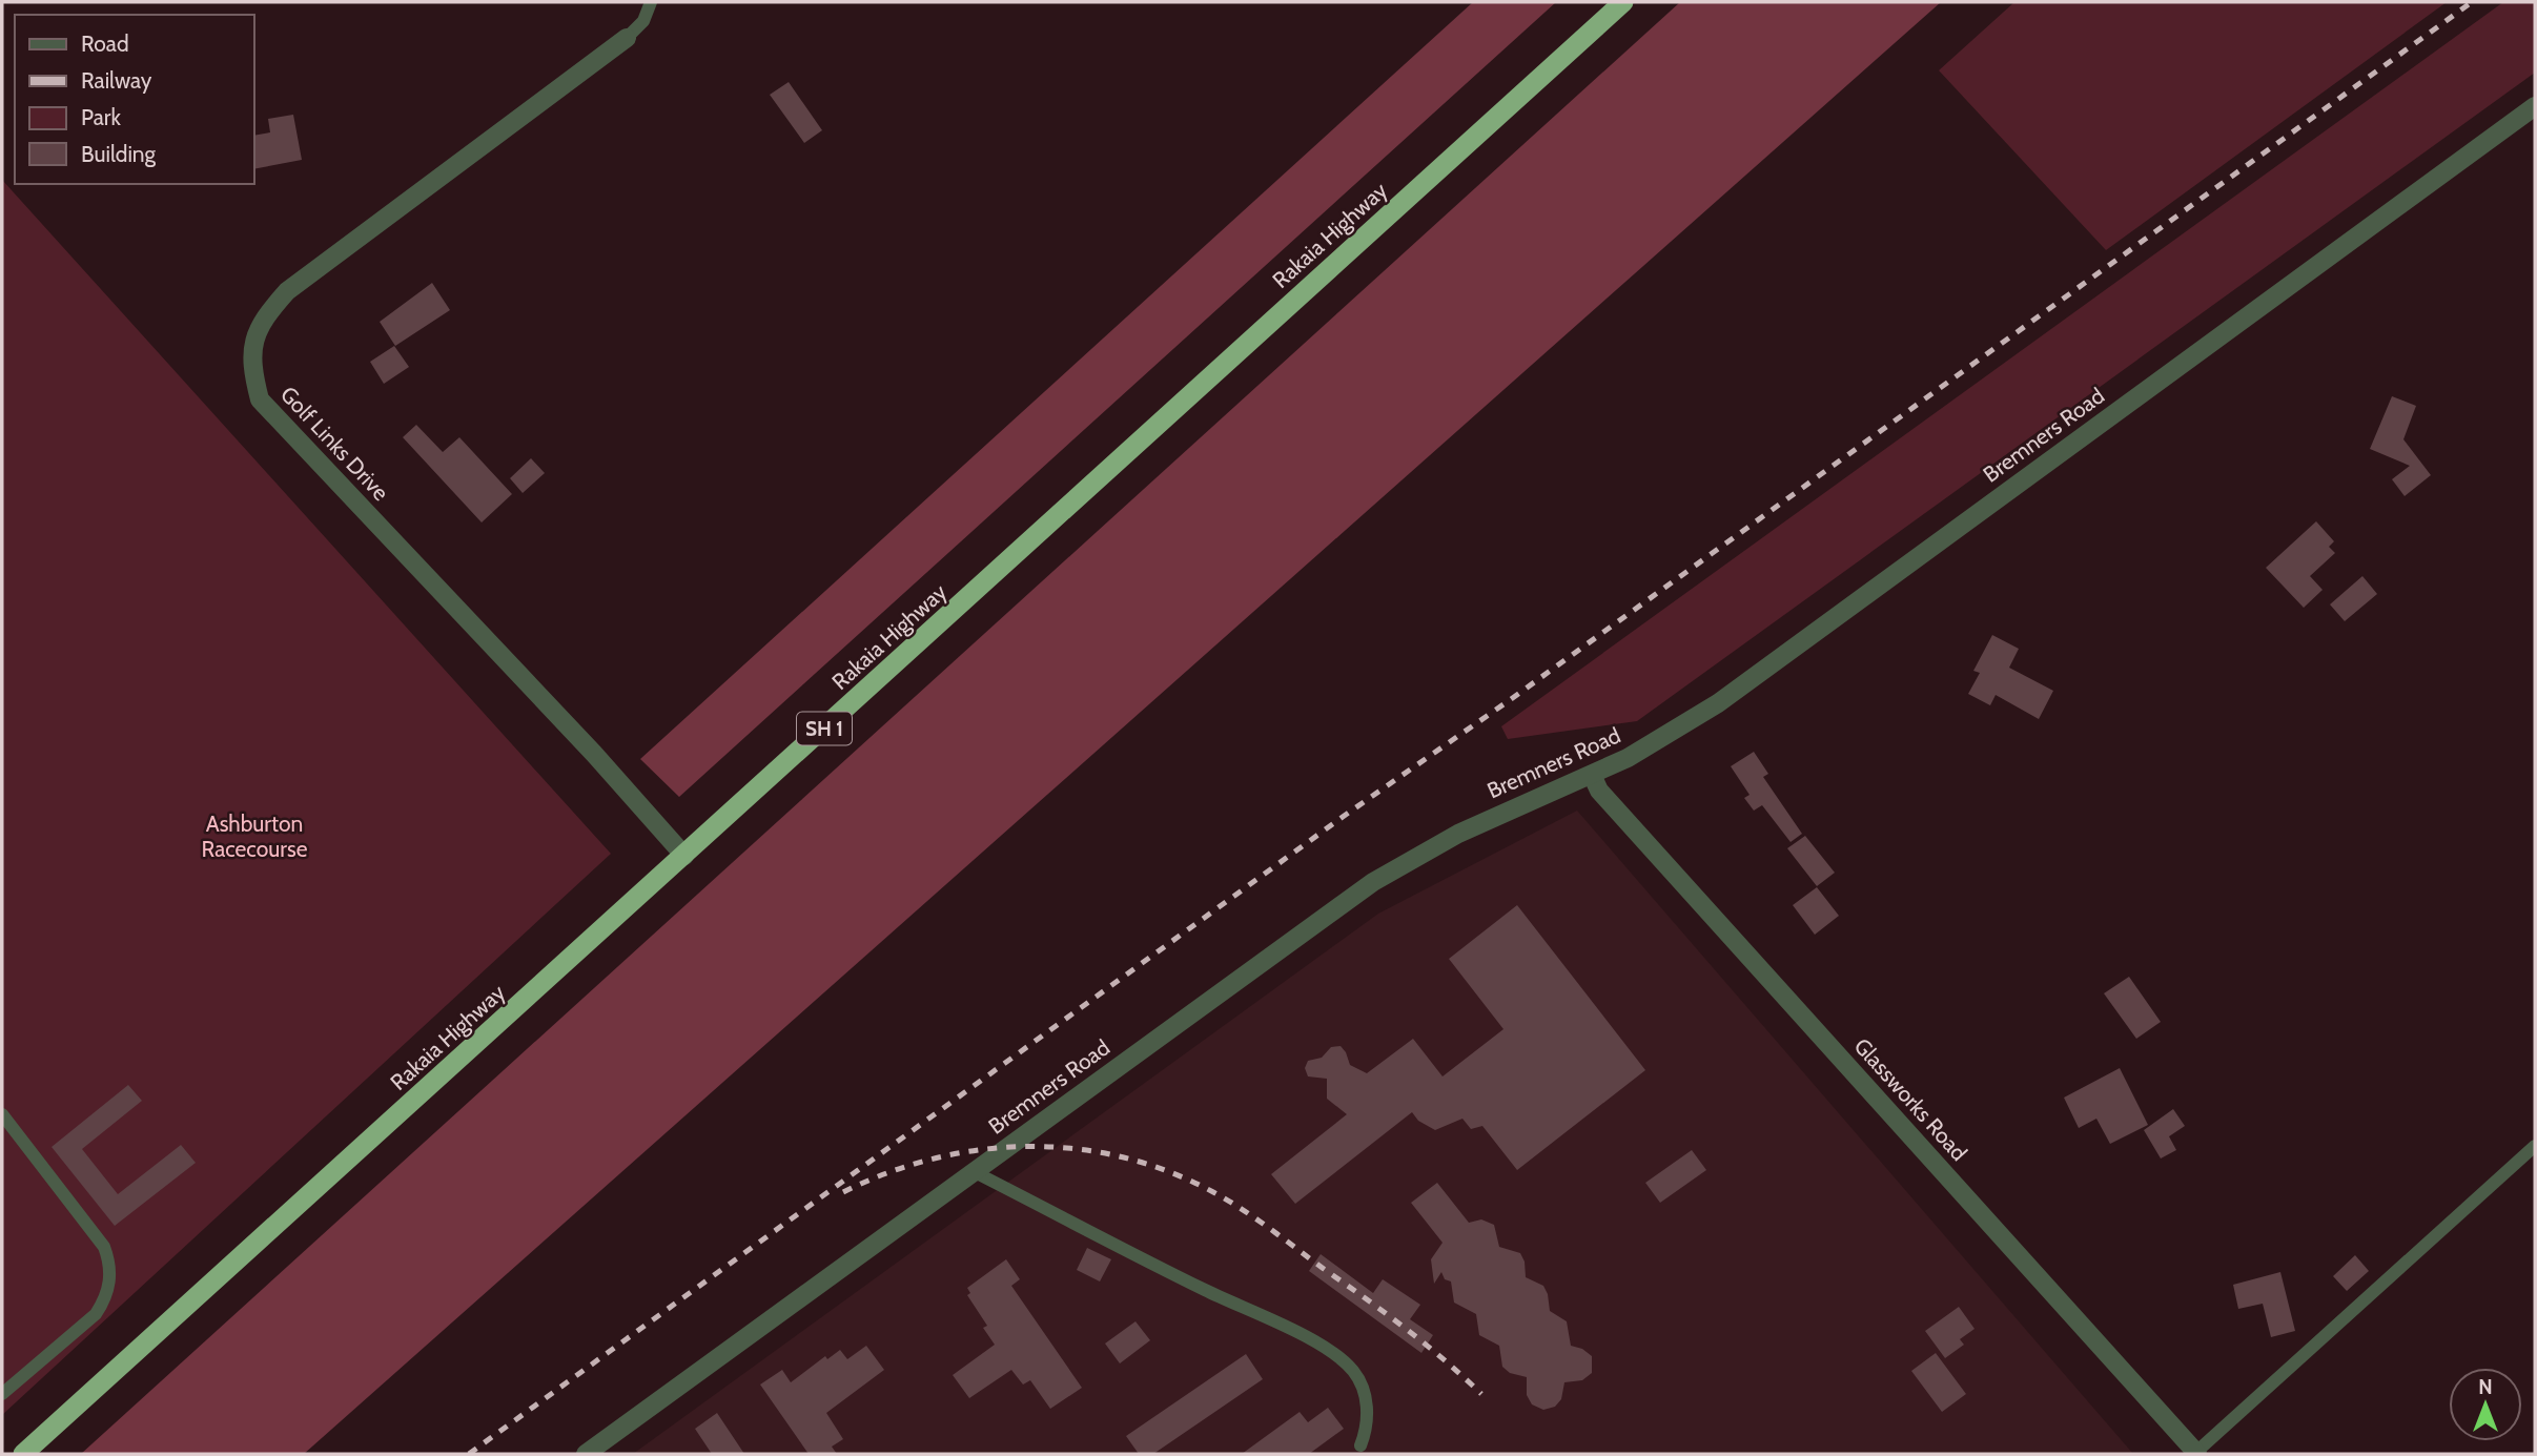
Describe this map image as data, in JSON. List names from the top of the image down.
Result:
{
  "streets": {
    "highway": ["Rakaia Highway", "SH 1"],
    "street": ["Bremners Road", "Golf Links Drive", "Glassworks Road"]
  },
  "crossings": [
    ["Rakaia Highway", "Golf Links Drive"],
    ["Bremners Road", "Glassworks Road"]
  ],
  "parks": ["Ashburton Racecourse"],
  "legend": [
    "Road",
    "Railway",
    "Park",
    "Building"
  ],
  "north": "top"
}
